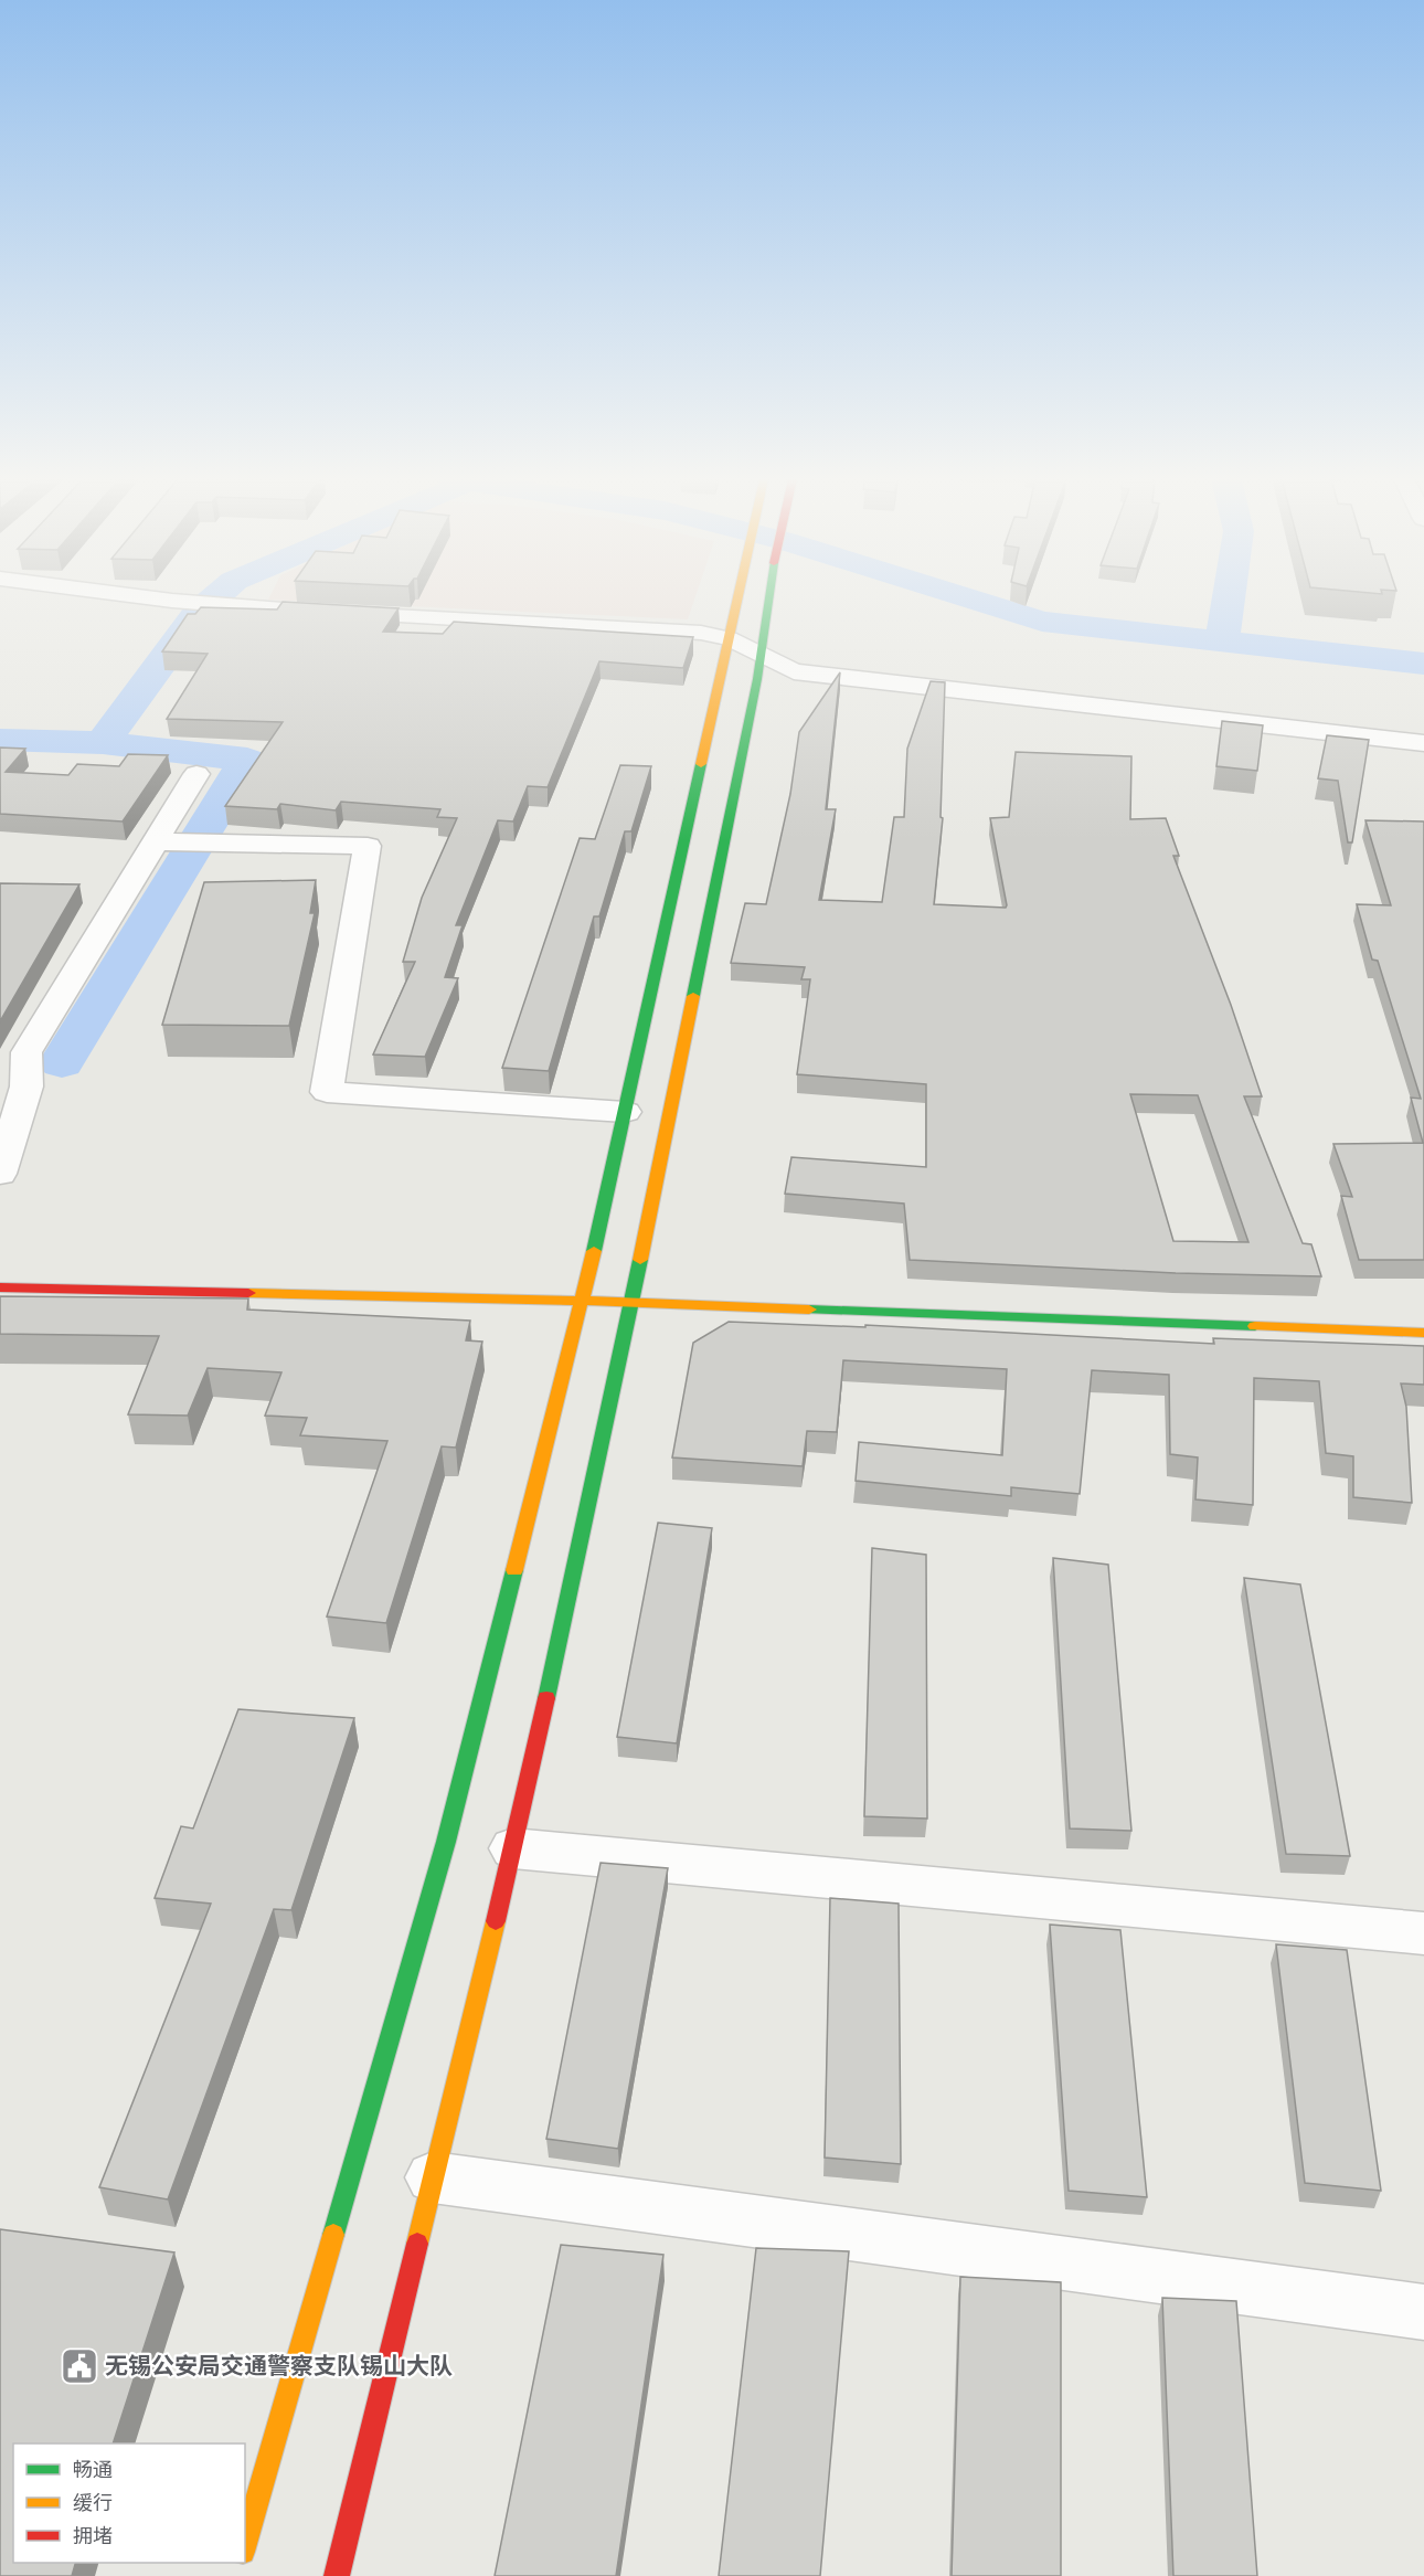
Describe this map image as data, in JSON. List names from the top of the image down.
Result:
{
  "places": {
    "public building": ["无锡公安局交通警察支队锡山大队"]
  },
  "legend": ["畅通", "缓行", "拥堵"]
}
